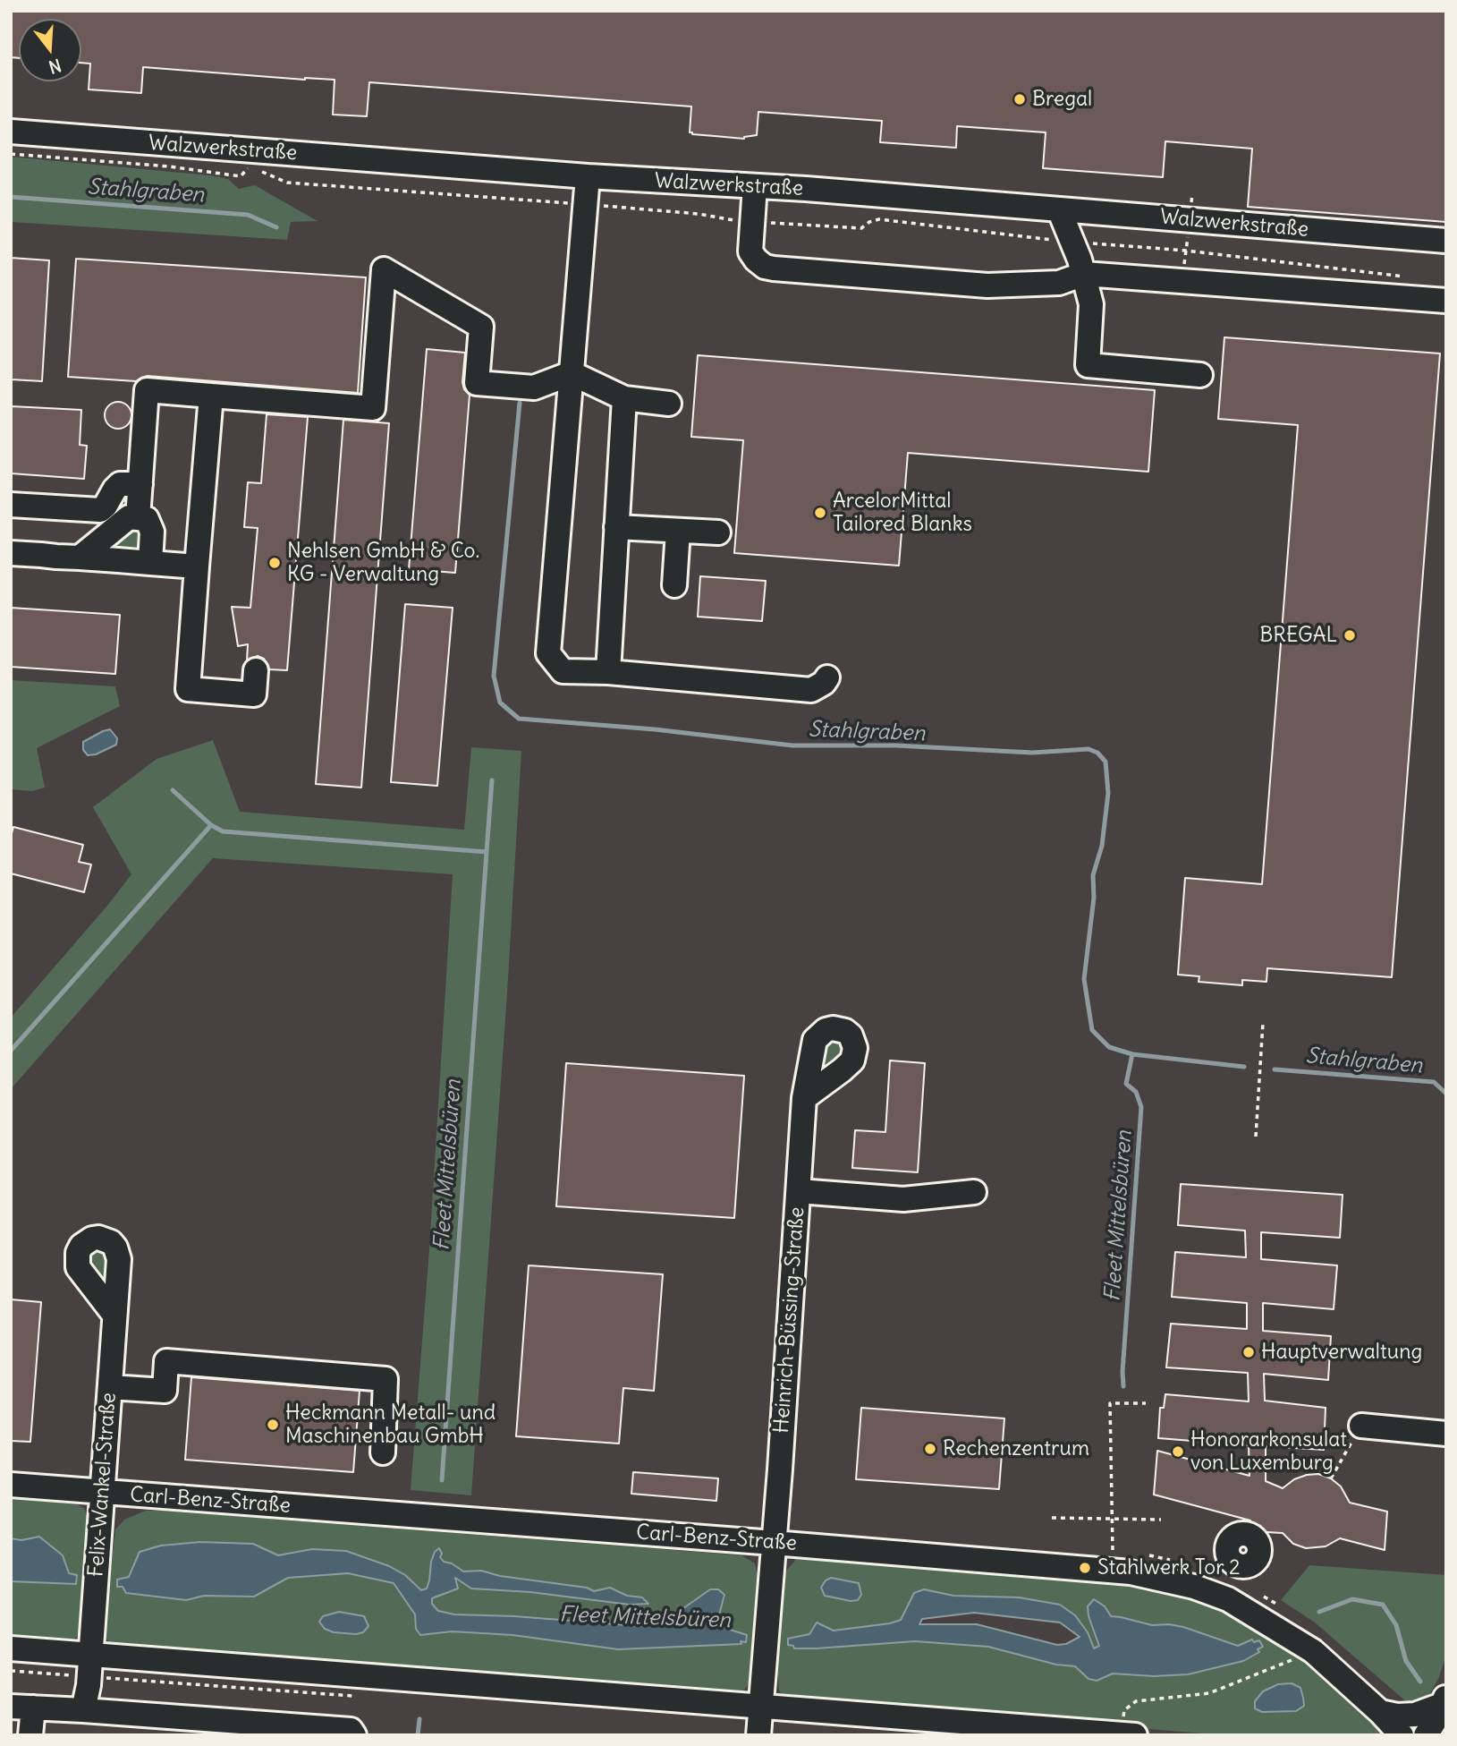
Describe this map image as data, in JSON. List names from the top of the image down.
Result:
{
  "streets": {
    "street": [
      "Walzwerkstraße",
      "Heinrich-Büssing-Straße",
      "Felix-Wankel-Straße",
      "Carl-Benz-Straße"
    ]
  },
  "crossings": [
    ["Heinrich-Büssing-Straße", "Carl-Benz-Straße"],
    ["Felix-Wankel-Straße", "Carl-Benz-Straße"]
  ],
  "water": ["Stahlgraben", "Fleet Mittelsbüren"],
  "places": [
    "Bregal",
    "ArcelorMittal Tailored Blanks",
    "Nehlsen GmbH & Co. KG - Verwaltung",
    "BREGAL",
    "Hauptverwaltung",
    "Heckmann Metall- und Maschinenbau GmbH",
    "Rechenzentrum",
    "Honorarkonsulat von Luxemburg",
    "Stahlwerk Tor 2"
  ],
  "north": "bottom"
}
